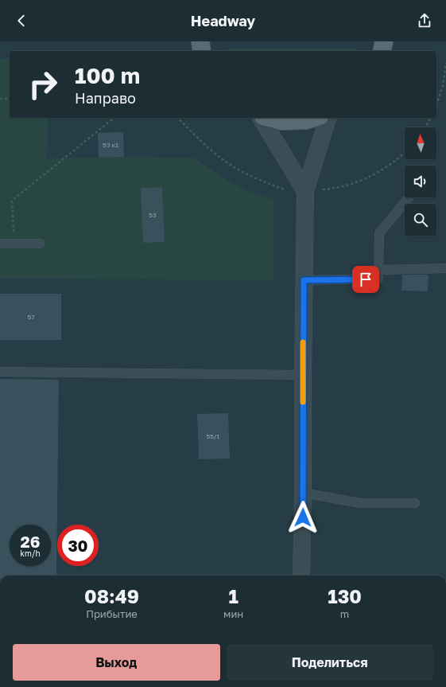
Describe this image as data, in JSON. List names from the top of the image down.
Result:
{
  "house_numbers": [
    "53 к1",
    "53",
    "57",
    "55/1"
  ],
  "north": "top",
  "page": {
    "header": "Headway",
    "turn": ["100 m", "Направо"],
    "speed": "26 km/h",
    "limit": "30",
    "eta": [
      "08:49",
      "Прибытие",
      "1",
      "мин",
      "130",
      "m"
    ],
    "buttons": ["Выход", "Поделиться"]
  }
}
